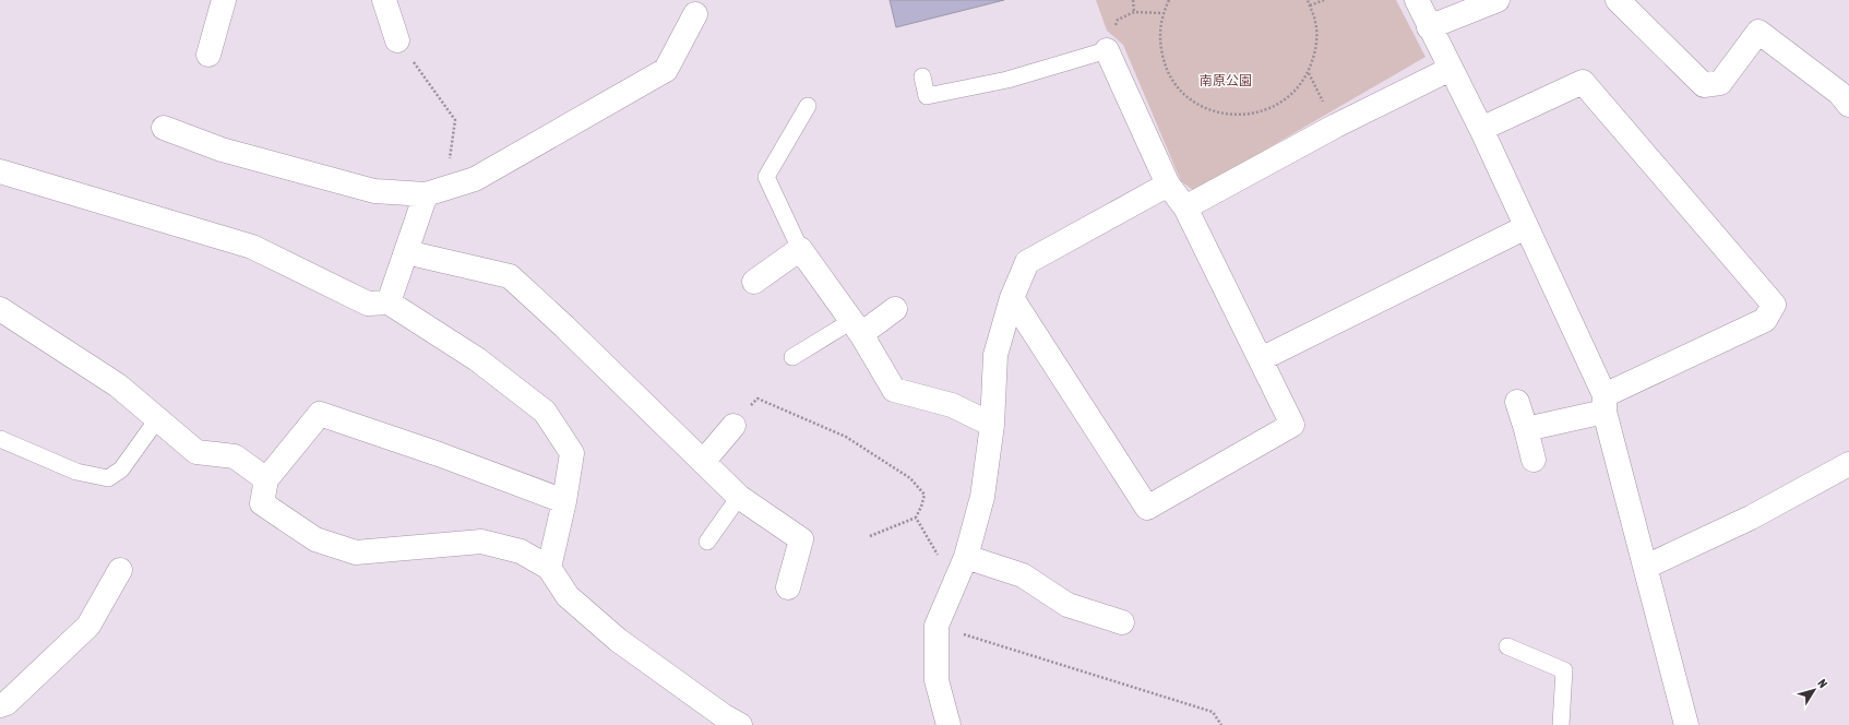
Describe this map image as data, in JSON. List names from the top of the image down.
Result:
{
  "parks": ["南原公園"],
  "north": "top right"
}
